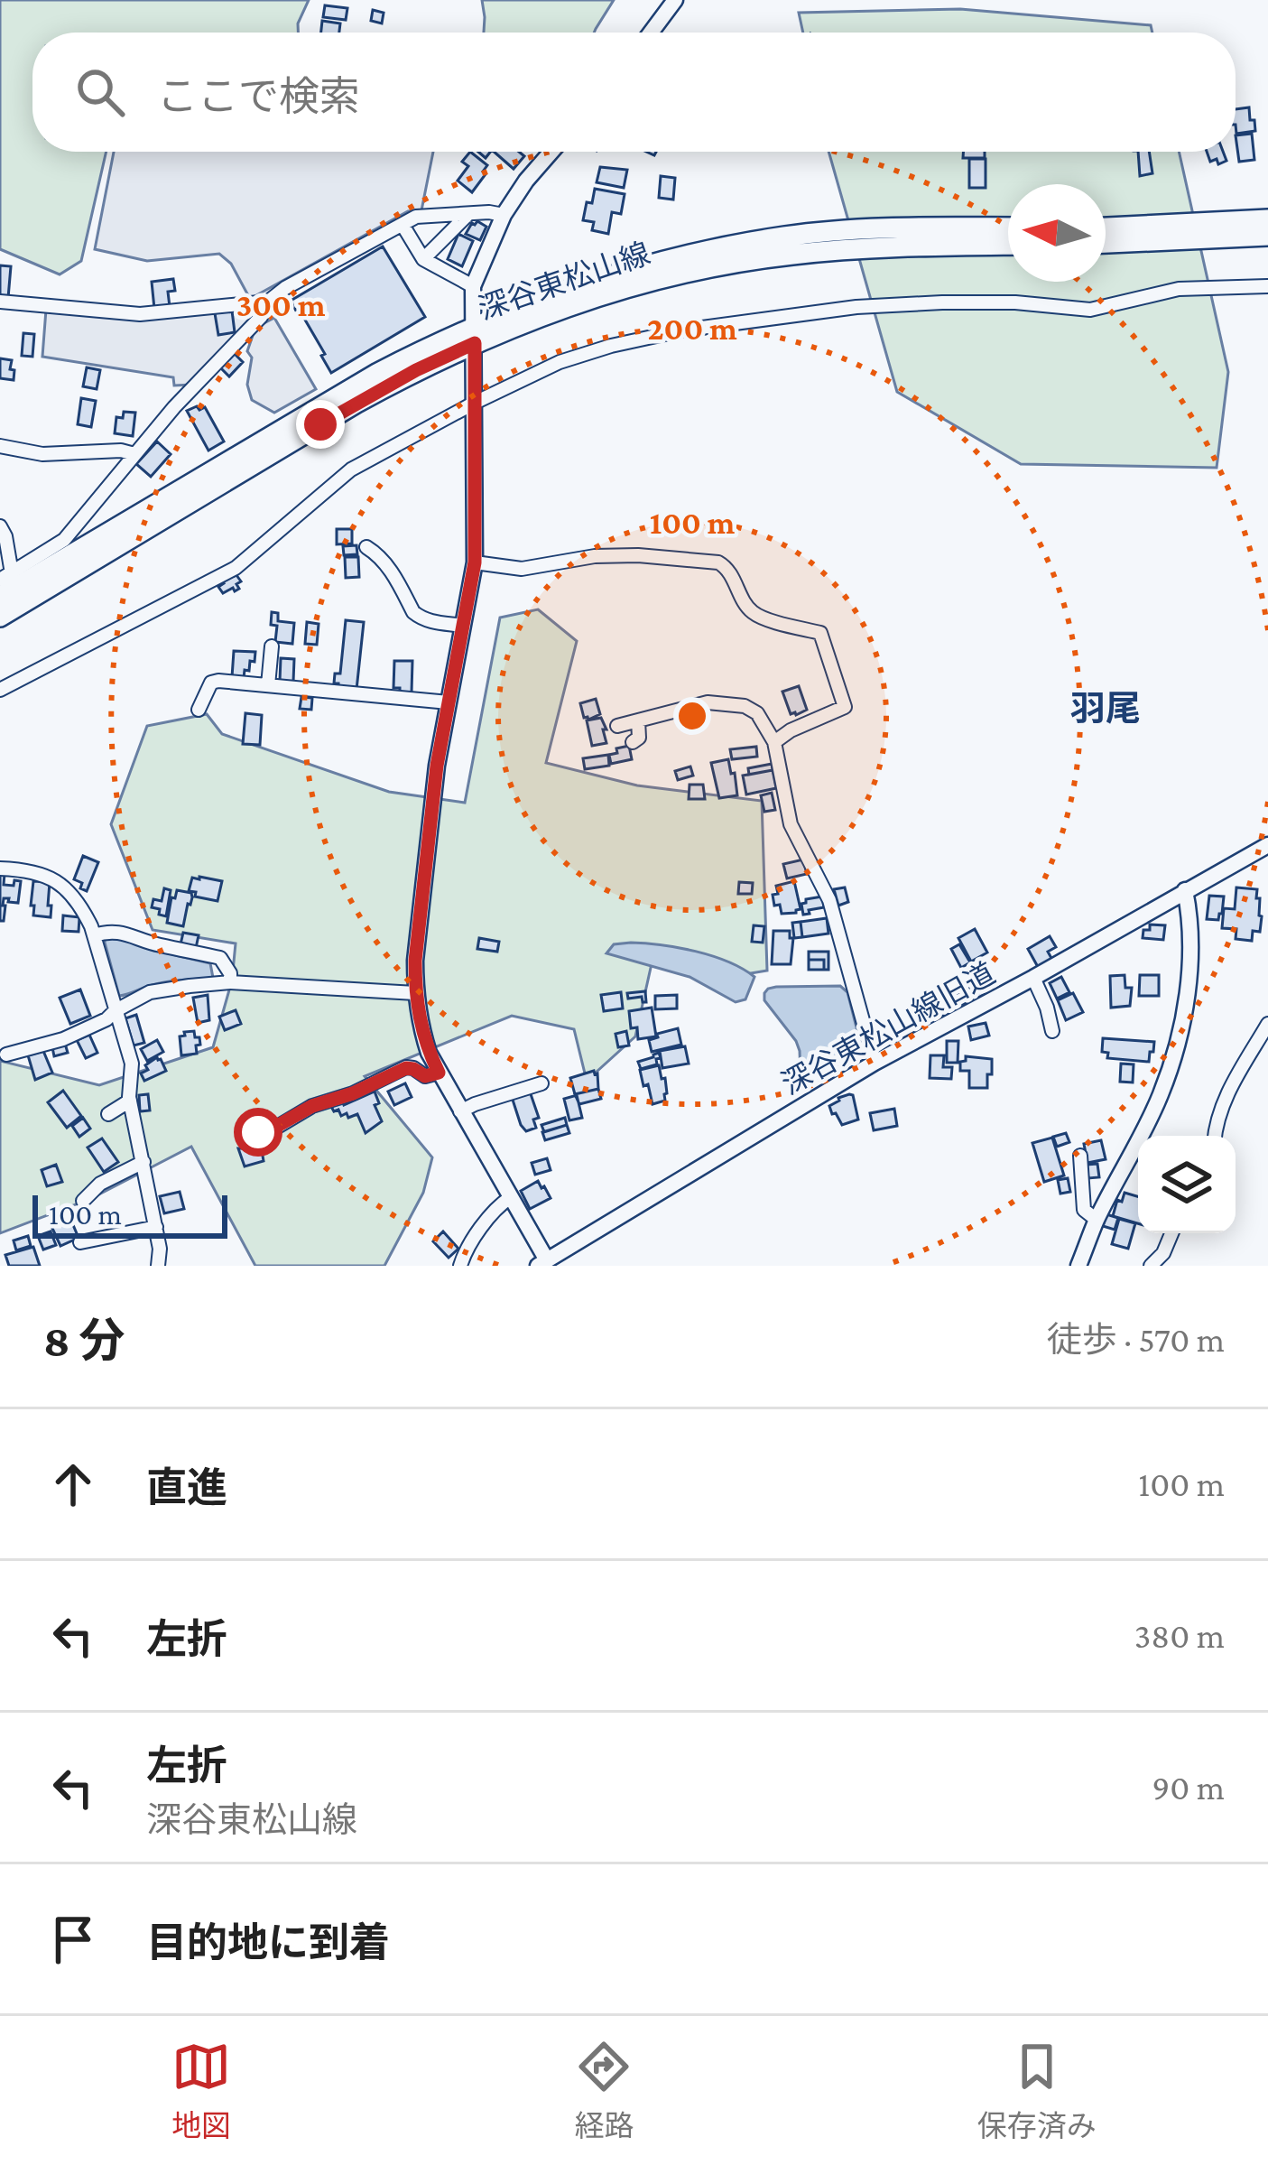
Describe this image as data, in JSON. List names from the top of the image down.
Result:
{
  "streets": {
    "main road": ["深谷東松山線"],
    "street": ["深谷東松山線旧道"]
  },
  "districts": ["羽尾"],
  "scale_bar": "100 m",
  "north": "left",
  "page": {
    "search": "ここで検索",
    "scale": "100 m",
    "heading": ["8 分", "徒歩 · 570 m"],
    "list": [
      ["直進", "100 m"],
      ["左折", "380 m"],
      ["左折", "深谷東松山線", "90 m"],
      "目的地に到着"
    ],
    "nav": ["地図", "経路", "保存済み"]
  },
  "rings": ["300 m", "200 m", "100 m"]
}
